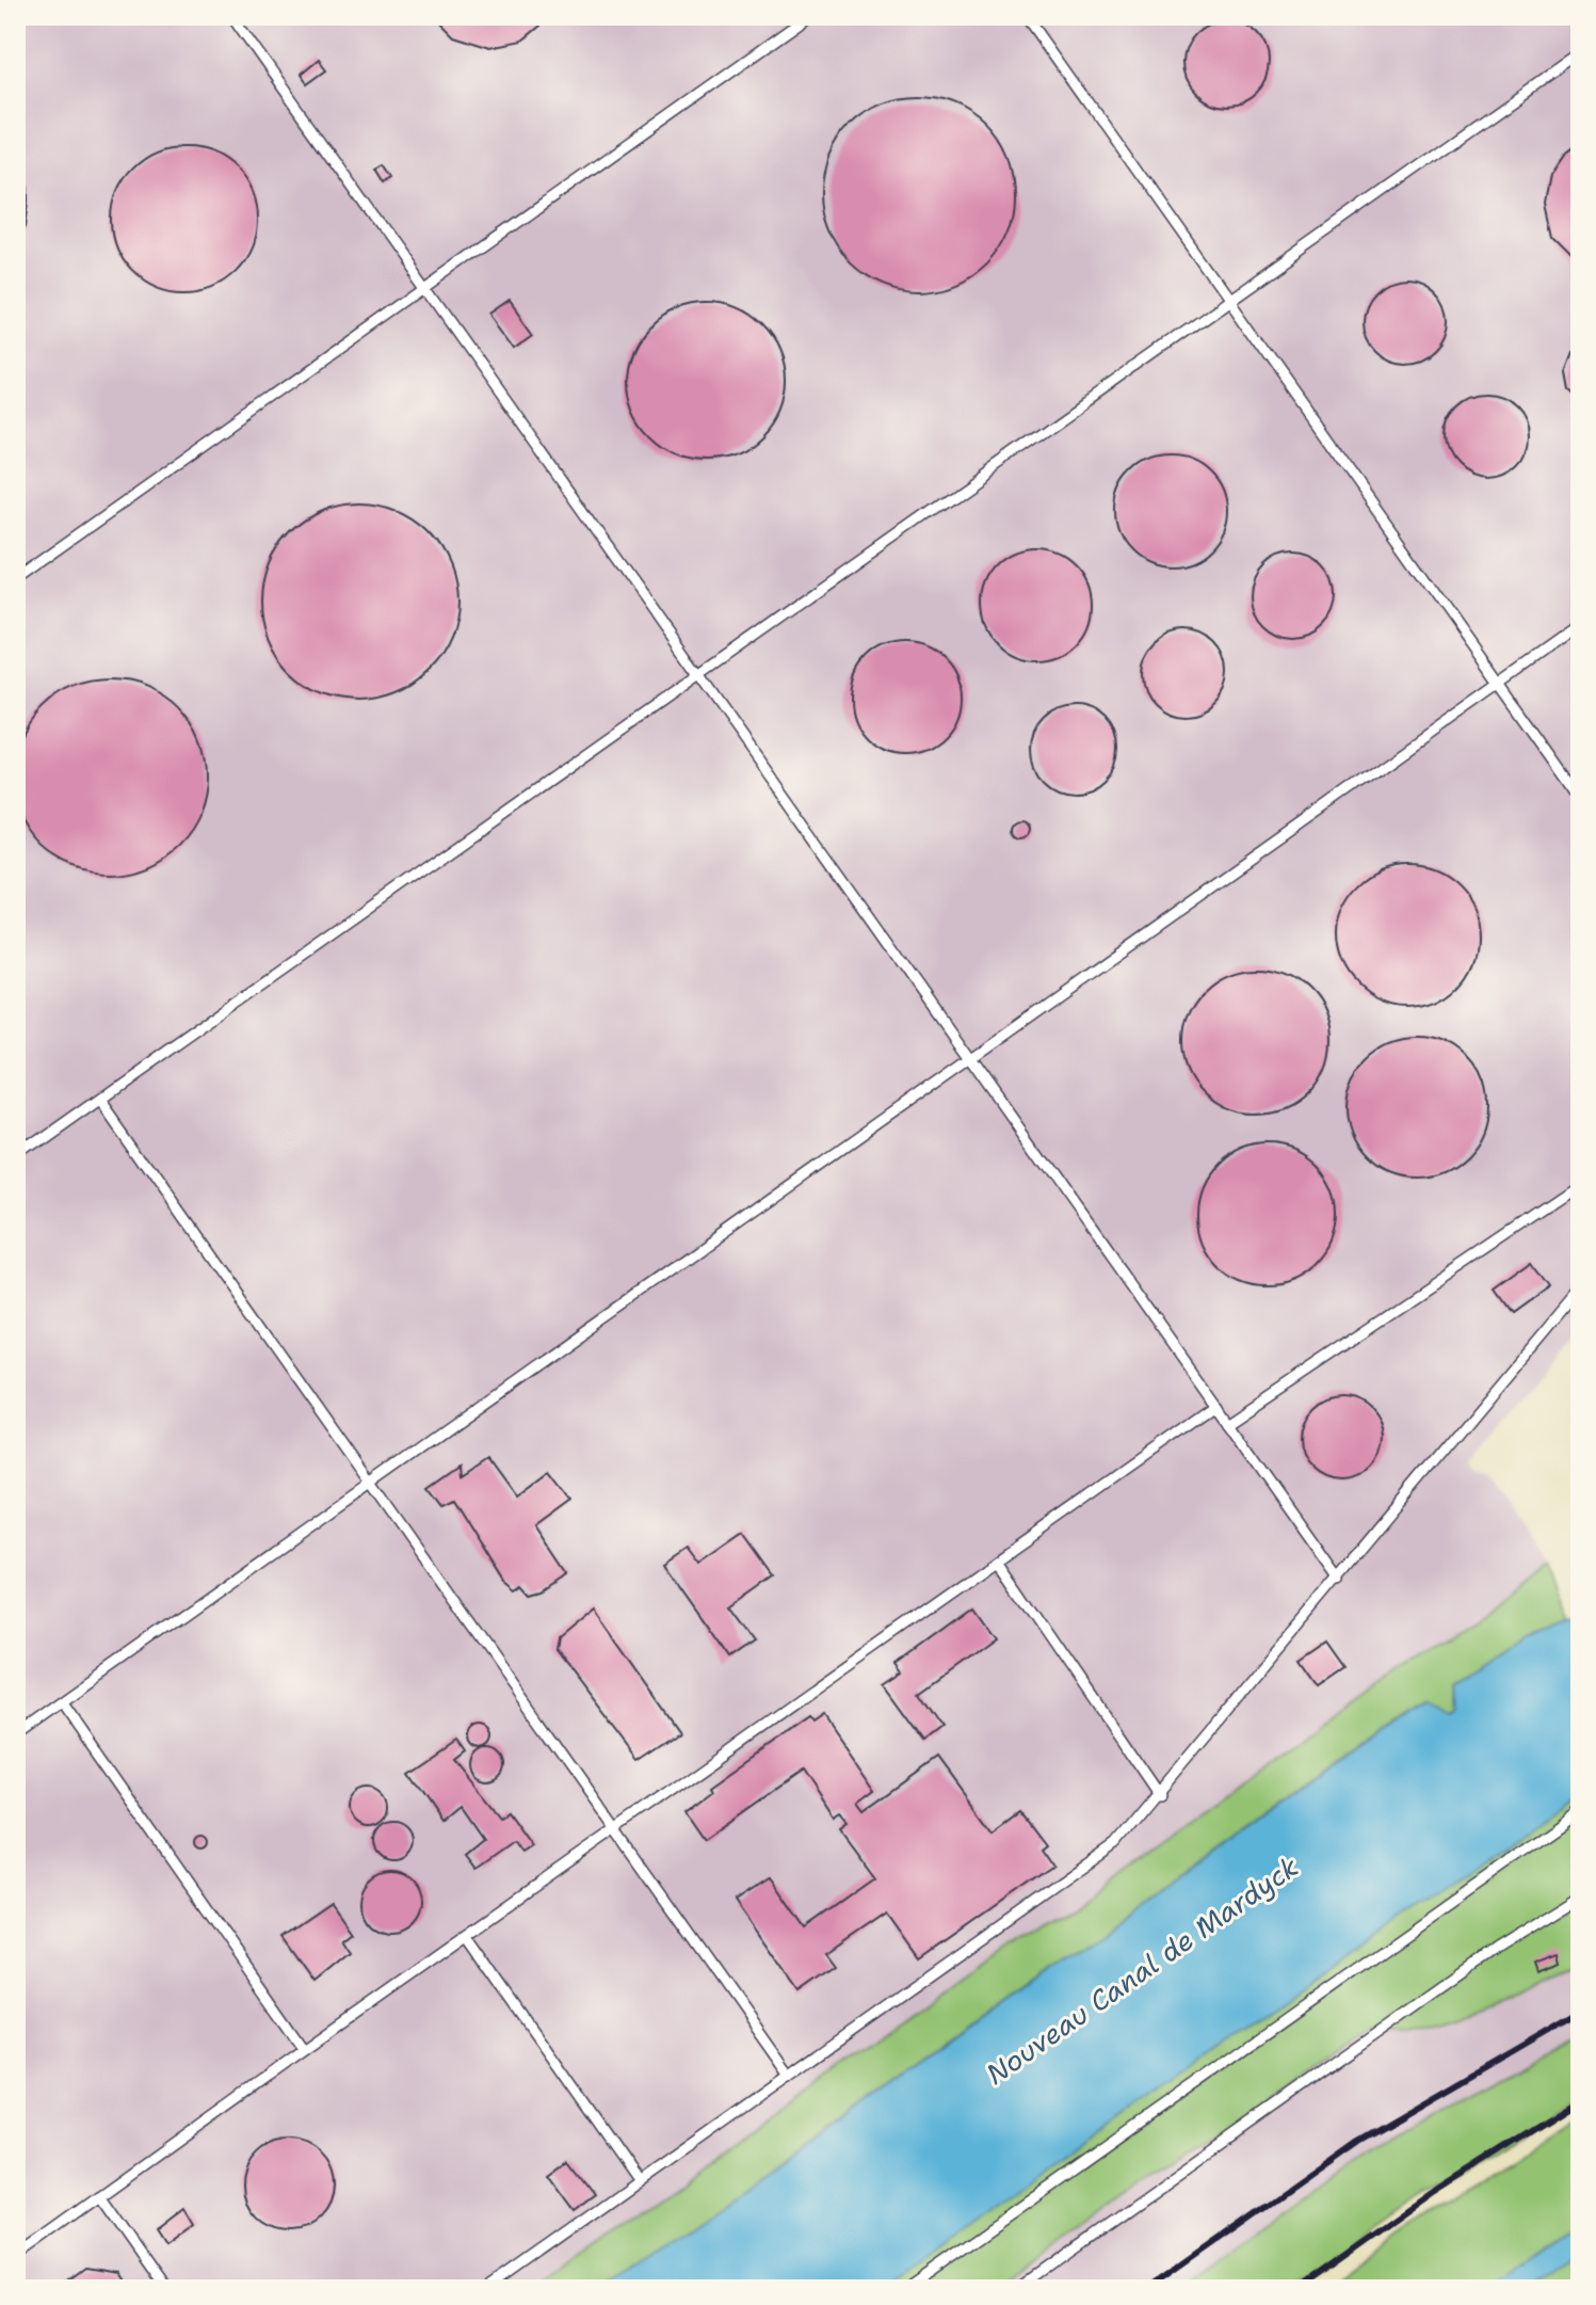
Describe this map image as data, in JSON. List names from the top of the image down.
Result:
{
  "water": ["Nouveau Canal de Mardyck"]
}
